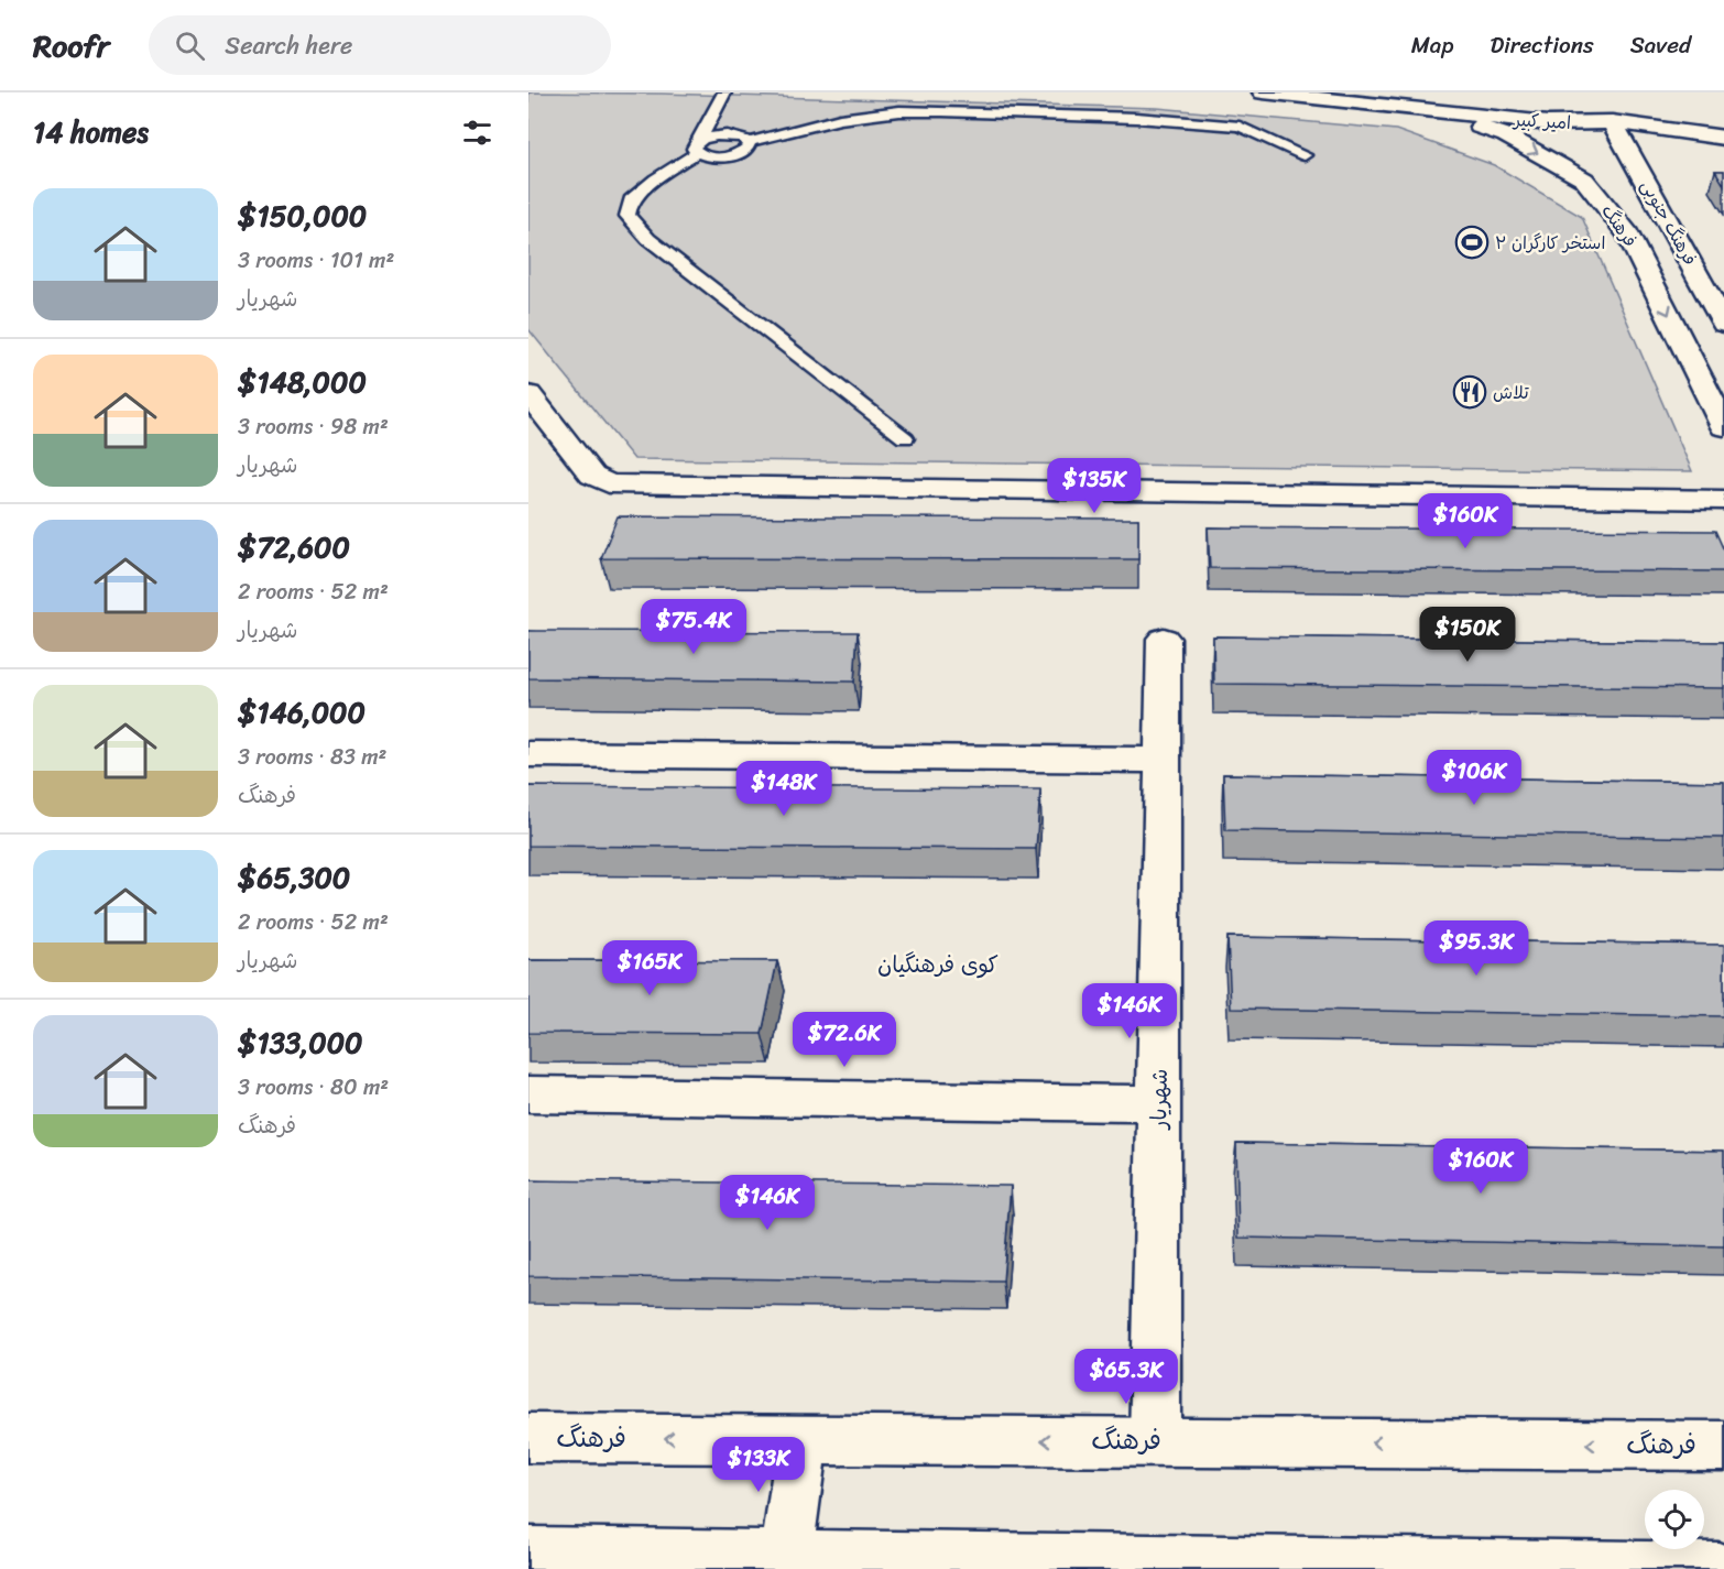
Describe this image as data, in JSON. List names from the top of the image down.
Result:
{
  "streets": {
    "street": [
      "امیر کبیر",
      "فرهنگ جنوبی",
      "فرهنگ",
      "شهریار"
    ]
  },
  "crossings": [
    ["امیر کبیر", "فرهنگ جنوبی"],
    ["امیر کبیر", "فرهنگ"],
    ["فرهنگ", "شهریار"]
  ],
  "districts": ["کوی فرهنگیان"],
  "places": {
    "sports": ["استخر کارگران ۲"],
    "restaurant": ["تلاش"]
  },
  "page": {
    "header": "Roofr",
    "search": "Search here",
    "nav": ["Map", "Directions", "Saved"],
    "heading": "14 homes",
    "list": [
      {
        "name": "$150,000",
        "note": "3 rooms · 101 m² · شهریار"
      },
      {
        "name": "$148,000",
        "note": "3 rooms · 98 m² · شهریار"
      },
      {
        "name": "$72,600",
        "note": "2 rooms · 52 m² · شهریار"
      },
      {
        "name": "$146,000",
        "note": "3 rooms · 83 m² · فرهنگ"
      },
      {
        "name": "$65,300",
        "note": "2 rooms · 52 m² · شهریار"
      },
      {
        "name": "$133,000",
        "note": "3 rooms · 80 m² · فرهنگ"
      }
    ],
    "price": [
      "$135K",
      "$160K",
      "$75.4K",
      "$150K",
      "$106K",
      "$148K",
      "$95.3K",
      "$165K",
      "$146K",
      "$72.6K",
      "$160K",
      "$146K",
      "$65.3K",
      "$133K"
    ]
  }
}
